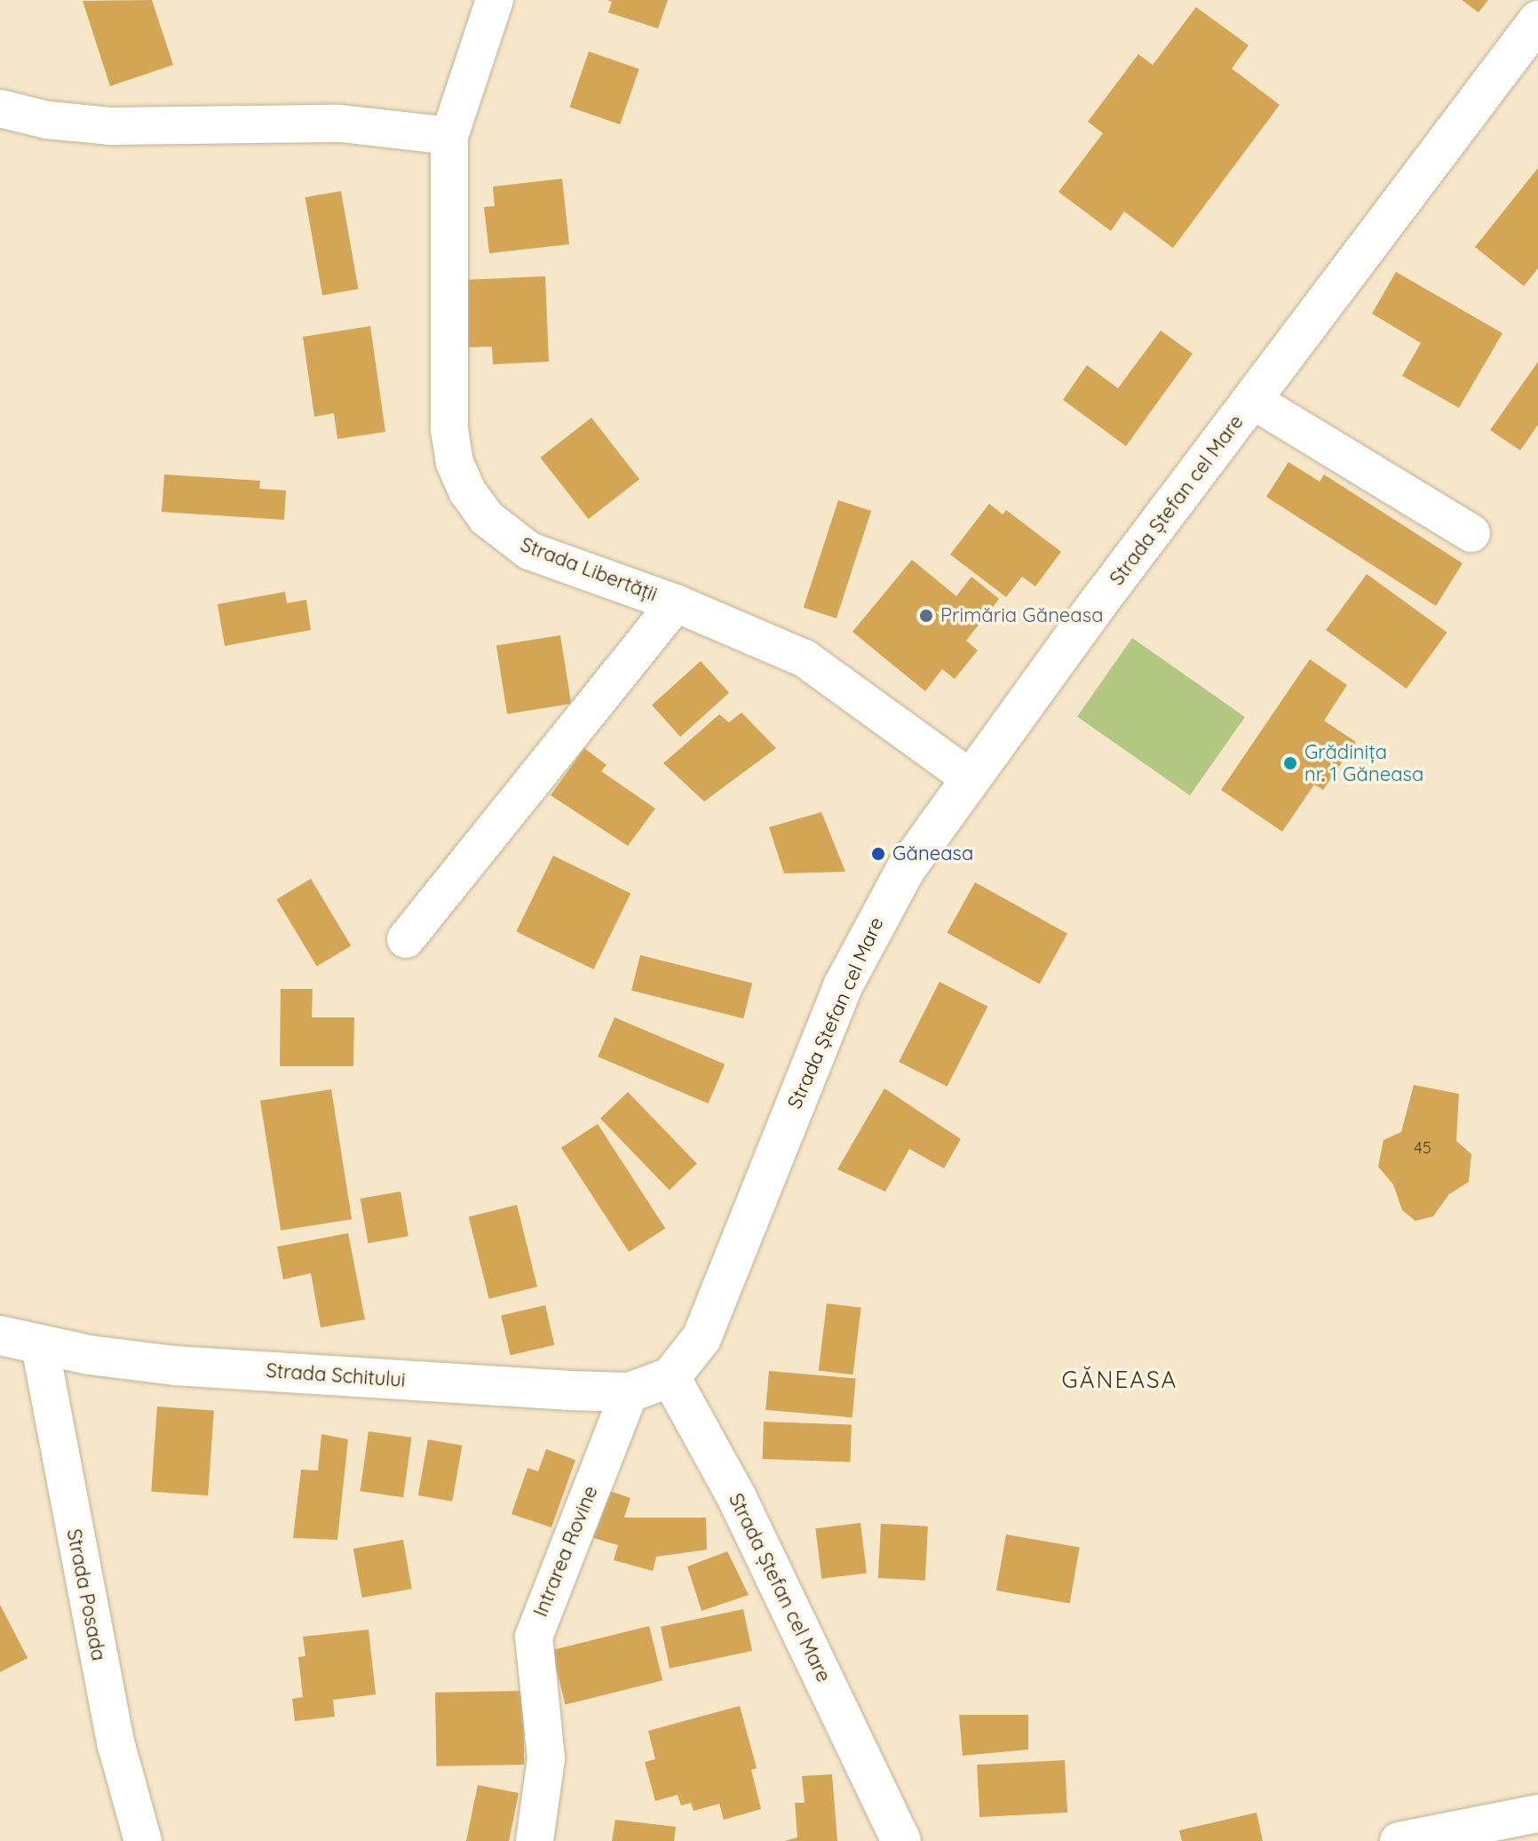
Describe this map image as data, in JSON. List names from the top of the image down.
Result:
{
  "streets": {
    "main road": ["Strada Ștefan cel Mare", "Strada Schitului"],
    "street": ["Strada Libertății", "Intrarea Rovine", "Strada Posada"]
  },
  "crossings": [
    ["Strada Ștefan cel Mare", "Strada Libertății"],
    ["Strada Ștefan cel Mare", "Strada Schitului"],
    ["Strada Schitului", "Intrarea Rovine"],
    ["Strada Schitului", "Strada Posada"]
  ],
  "districts": ["GĂNEASA"],
  "places": ["Primăria Găneasa", "Grădinița nr. 1 Găneasa", "Găneasa"],
  "house_numbers": ["45"]
}
